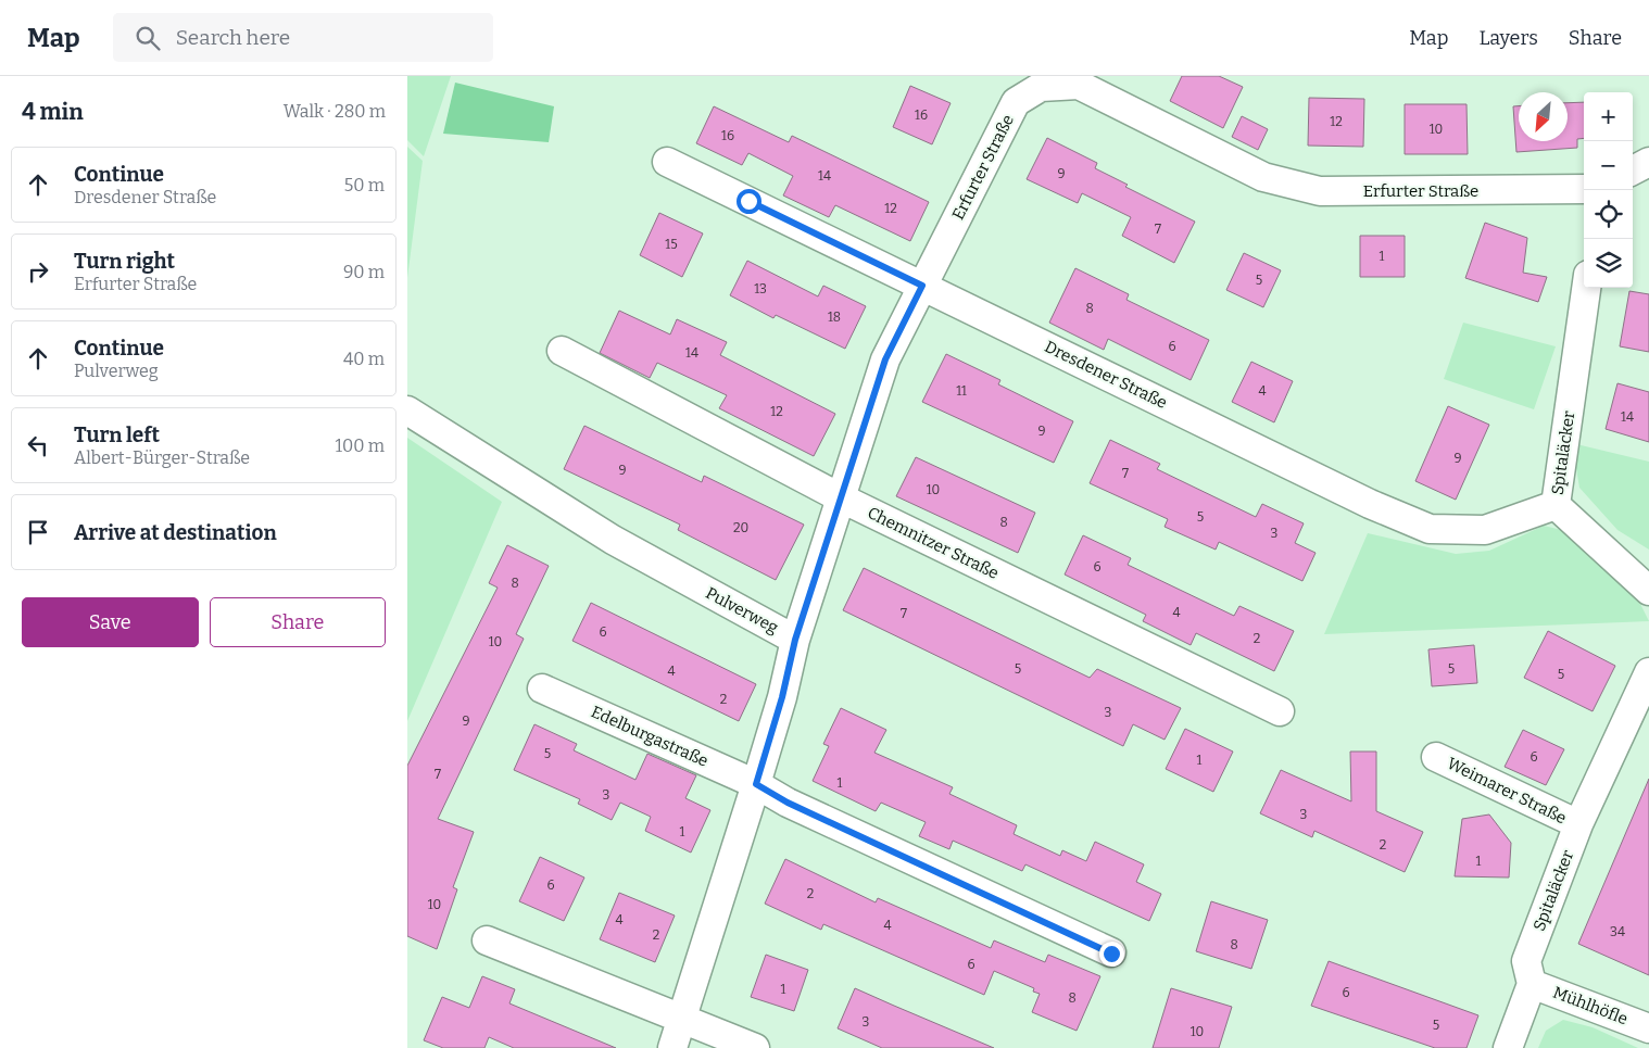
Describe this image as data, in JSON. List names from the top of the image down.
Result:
{
  "streets": {
    "street": [
      "Erfurter Straße",
      "Dresdener Straße",
      "Spitaläcker",
      "Chemnitzer Straße",
      "Pulverweg",
      "Edelburgastraße",
      "Weimarer Straße",
      "Mühlhöfle"
    ]
  },
  "crossings": [
    ["Erfurter Straße", "Dresdener Straße"],
    ["Erfurter Straße", "Chemnitzer Straße"],
    ["Erfurter Straße", "Pulverweg"],
    ["Dresdener Straße", "Spitaläcker"],
    ["Spitaläcker", "Weimarer Straße"],
    ["Spitaläcker", "Mühlhöfle"],
    ["Pulverweg", "Edelburgastraße"]
  ],
  "house_numbers": [
    "16",
    "12",
    "10",
    "16",
    "9",
    "14",
    "12",
    "7",
    "15",
    "1",
    "5",
    "13",
    "8",
    "18",
    "6",
    "14",
    "11",
    "4",
    "12",
    "14",
    "9",
    "9",
    "9",
    "7",
    "10",
    "5",
    "8",
    "20",
    "3",
    "6",
    "8",
    "4",
    "7",
    "6",
    "2",
    "10",
    "5",
    "5",
    "4",
    "5",
    "2",
    "3",
    "9",
    "5",
    "6",
    "1",
    "7",
    "1",
    "3",
    "3",
    "1",
    "2",
    "1",
    "6",
    "2",
    "10",
    "4",
    "4",
    "34",
    "2",
    "8",
    "6",
    "1",
    "6",
    "8",
    "3",
    "5",
    "10"
  ],
  "north": "bottom left",
  "page": {
    "header": "Map",
    "search": "Search here",
    "nav": ["Map", "Layers", "Share"],
    "heading": ["4 min", "Walk · 280 m"],
    "map_buttons": ["+", "−"],
    "list": [
      ["Continue", "Dresdener Straße", "50 m"],
      ["Turn right", "Erfurter Straße", "90 m"],
      ["Continue", "Pulverweg", "40 m"],
      ["Turn left", "Albert-Bürger-Straße", "100 m"],
      "Arrive at destination"
    ],
    "buttons": ["Save", "Share"]
  }
}
